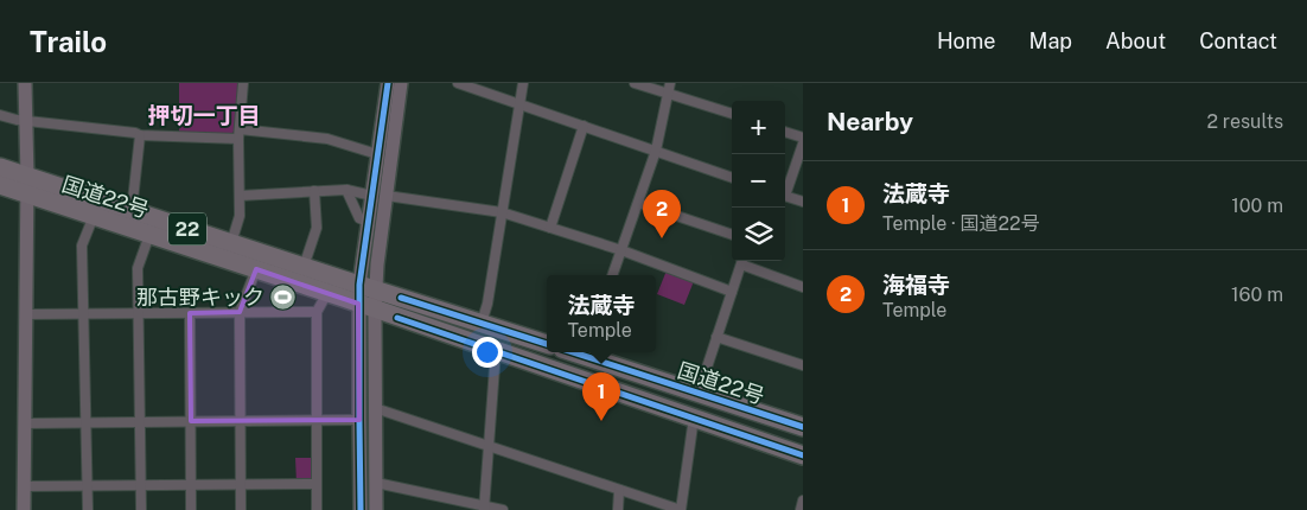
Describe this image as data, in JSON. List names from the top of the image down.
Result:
{
  "streets": {
    "highway": ["国道22号", "22"]
  },
  "districts": ["押切一丁目"],
  "places": {
    "sports": ["那古野キック"]
  },
  "page": {
    "header": "Trailo",
    "nav": [
      "Home",
      "Map",
      "About",
      "Contact"
    ],
    "heading": ["Nearby", "2 results"],
    "map_buttons": ["+", "−"],
    "list": [
      {
        "mark": "1",
        "name": "法蔵寺",
        "note": "Temple · 国道22号",
        "value": "100 m"
      },
      {
        "mark": "2",
        "name": "海福寺",
        "note": "Temple",
        "value": "160 m"
      }
    ],
    "pins": ["2", "1"],
    "popup": ["法蔵寺", "Temple"]
  }
}
